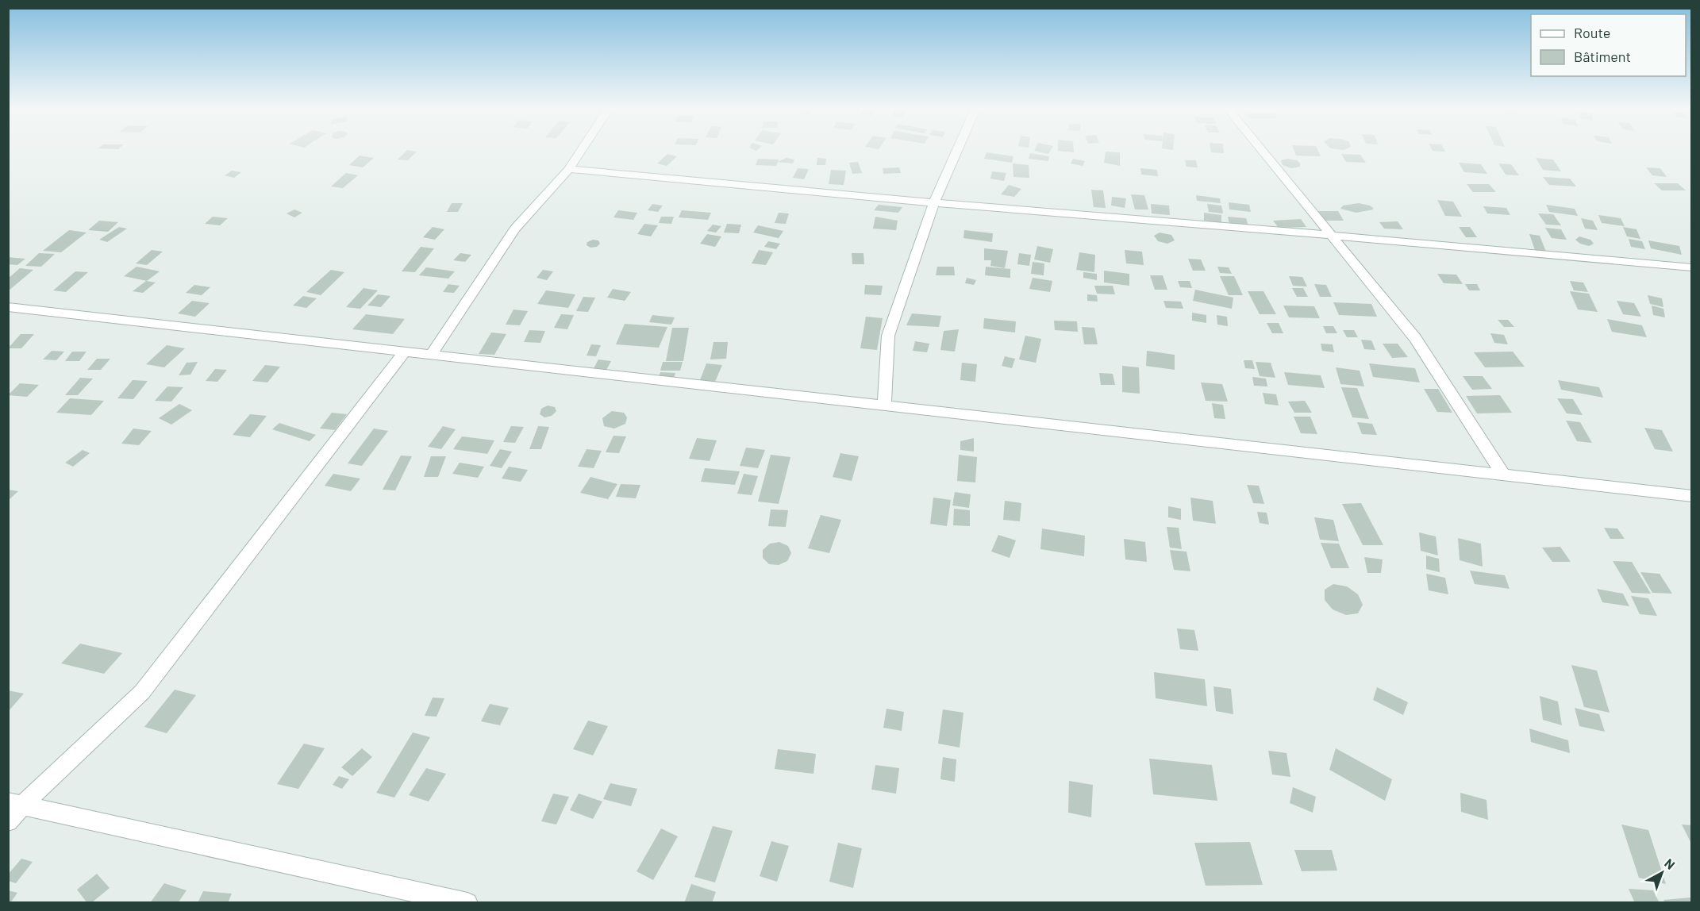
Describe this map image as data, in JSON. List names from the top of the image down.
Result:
{
  "legend": ["Route", "Bâtiment"],
  "north": "top right"
}
